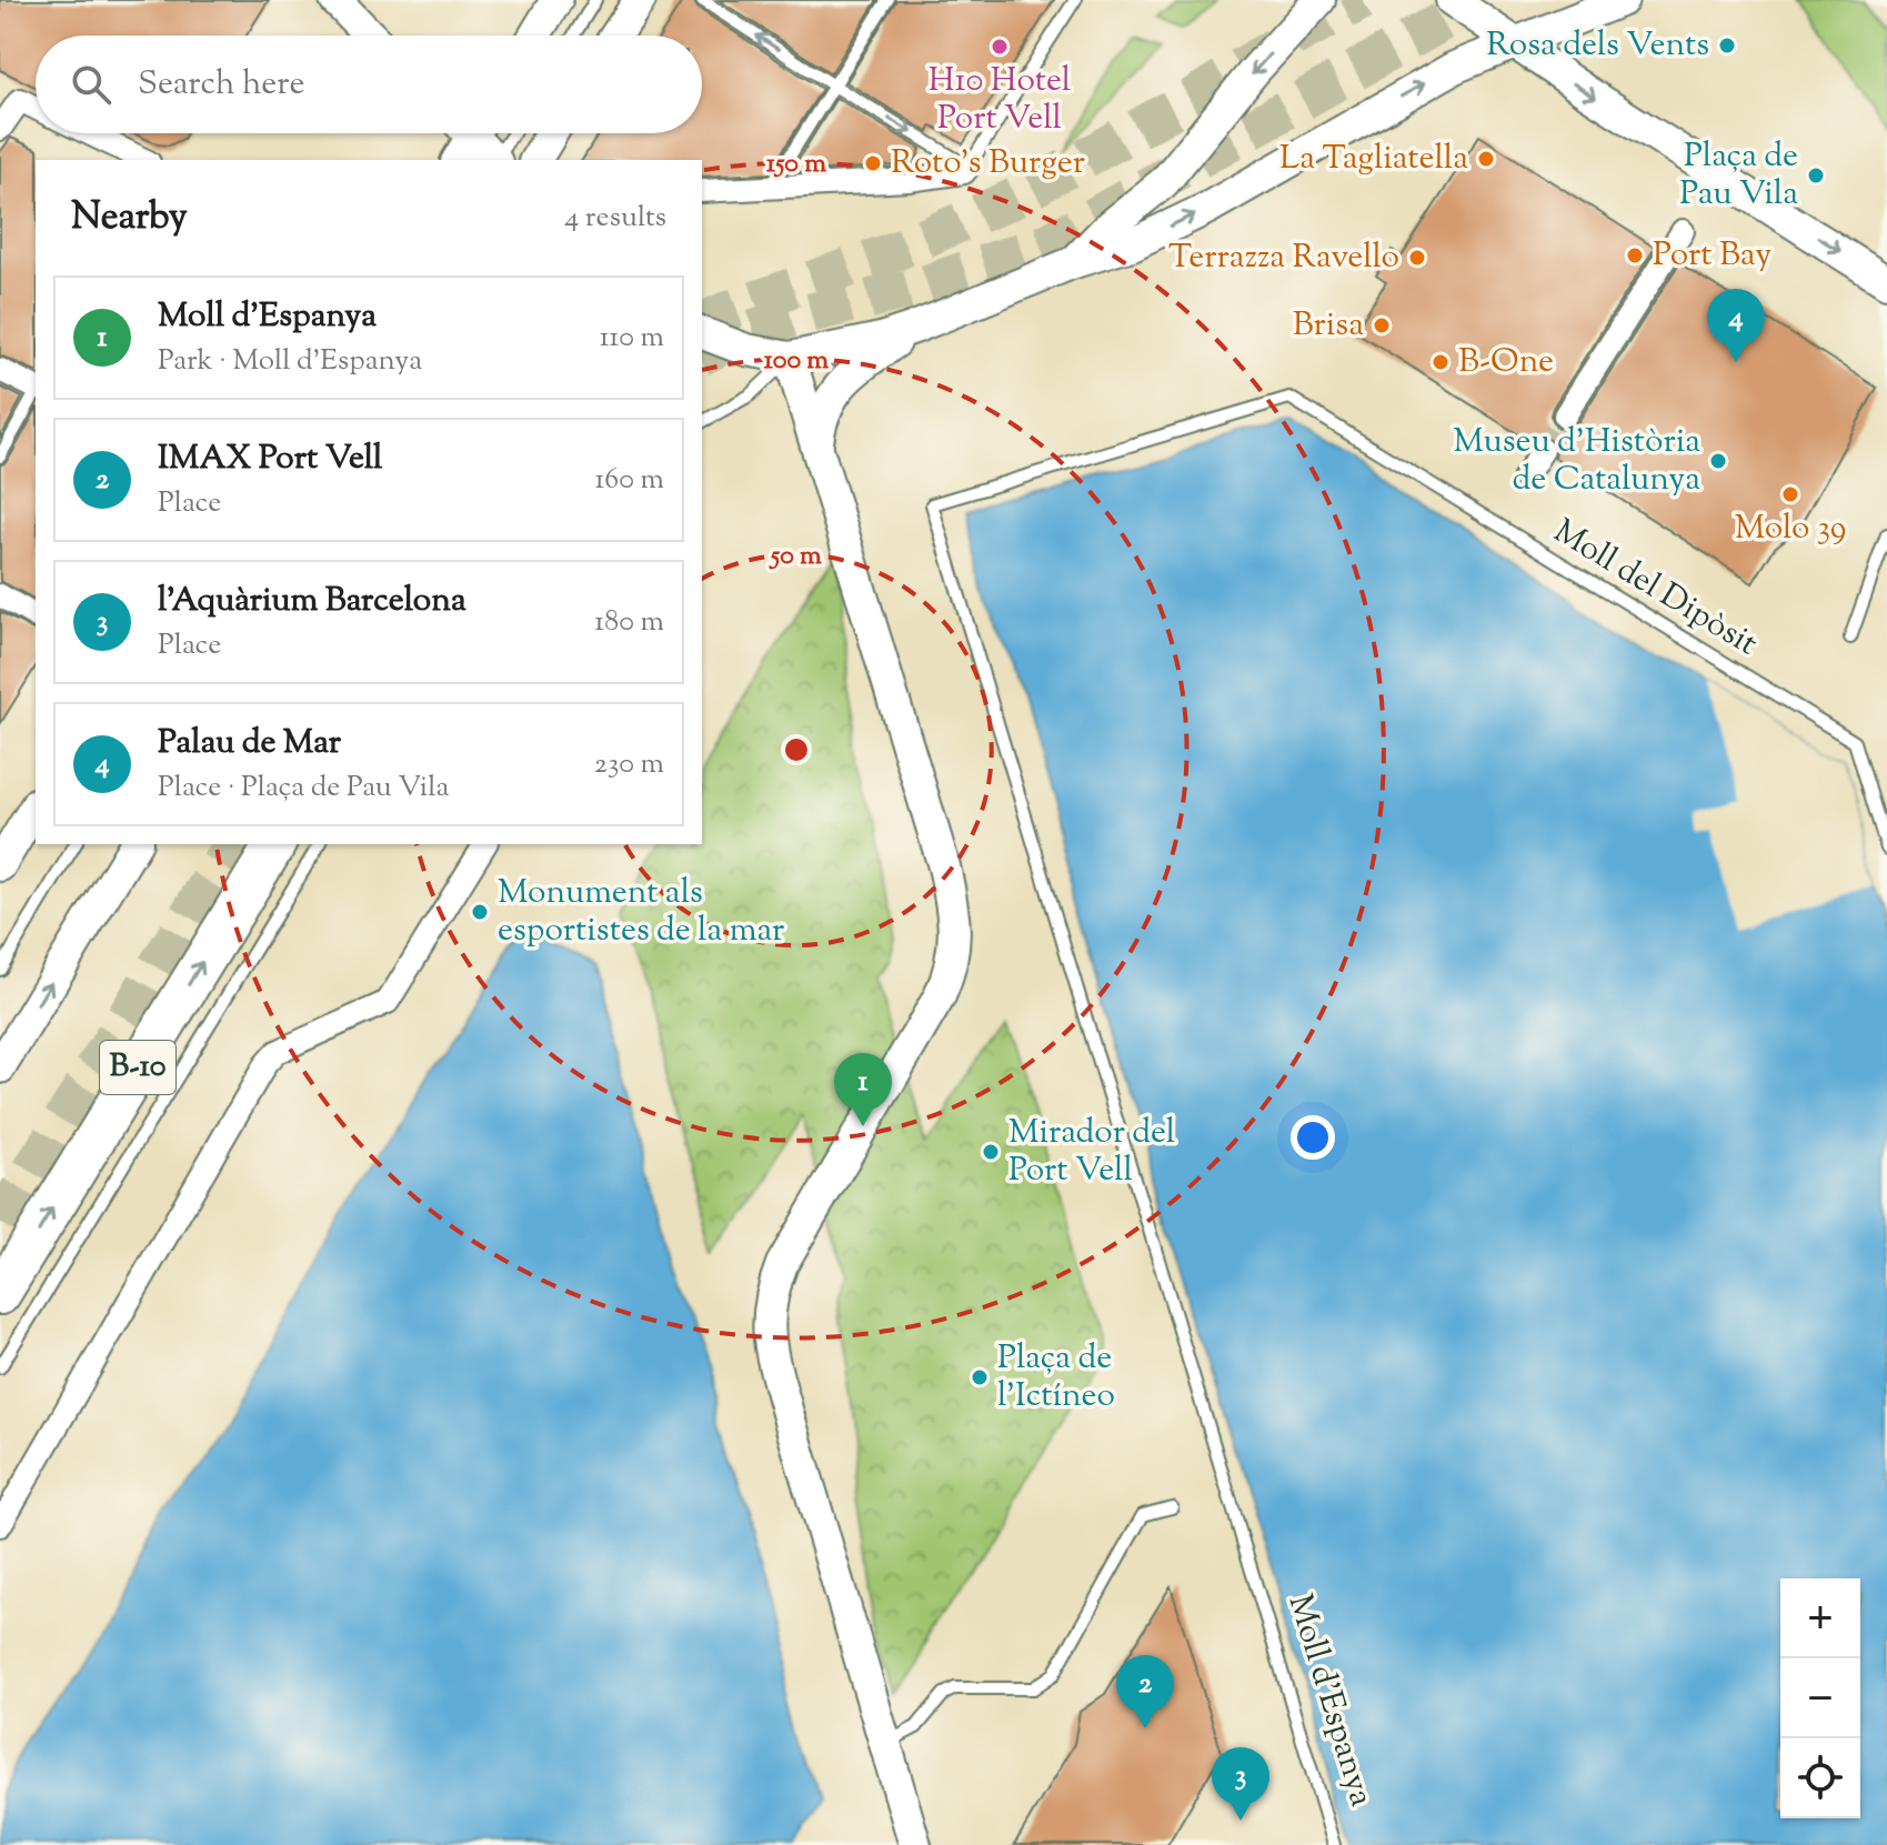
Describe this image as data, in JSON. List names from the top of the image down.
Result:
{
  "streets": {
    "highway": ["B-10"],
    "lane": ["Moll del Dipòsit", "Moll d'Espanya"]
  },
  "crossings": [
    ["Moll del Dipòsit", "Moll d'Espanya"]
  ],
  "places": [
    "Rosa dels Vents",
    "H10 Hotel Port Vell",
    "La Tagliatella",
    "Roto's Burger",
    "Plaça de Pau Vila",
    "Port Bay",
    "Terrazza Ravello",
    "Brisa",
    "B-One",
    "Museu d'Història de Catalunya",
    "Molo 39",
    "Monument als esportistes de la mar",
    "Mirador del Port Vell",
    "Plaça de l'Ictíneo"
  ],
  "page": {
    "search": "Search here",
    "heading": ["Nearby", "4 results"],
    "list": [
      {
        "mark": "1",
        "name": "Moll d'Espanya",
        "note": "Park · Moll d'Espanya",
        "value": "110 m"
      },
      {
        "mark": "2",
        "name": "IMAX Port Vell",
        "note": "Place",
        "value": "160 m"
      },
      {
        "mark": "3",
        "name": "l'Aquàrium Barcelona",
        "note": "Place",
        "value": "180 m"
      },
      {
        "mark": "4",
        "name": "Palau de Mar",
        "note": "Place · Plaça de Pau Vila",
        "value": "230 m"
      }
    ],
    "pins": [
      "4",
      "1",
      "2",
      "3"
    ],
    "map_buttons": ["+", "−"]
  },
  "rings": ["150 m", "100 m", "50 m"]
}
